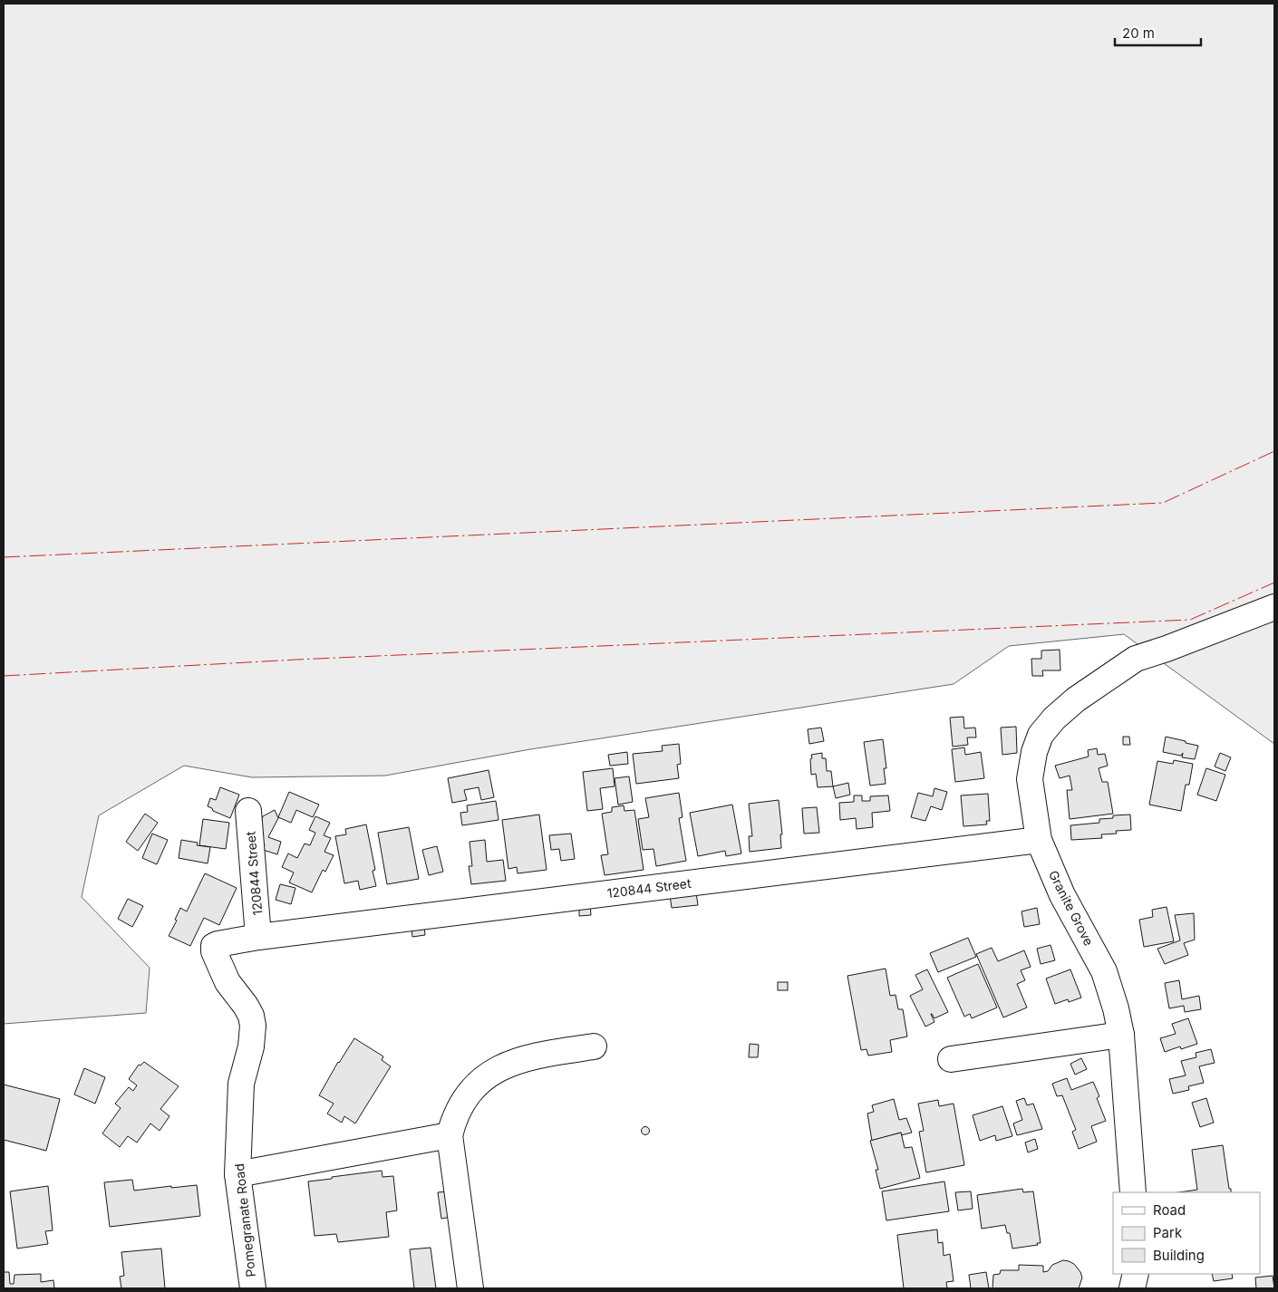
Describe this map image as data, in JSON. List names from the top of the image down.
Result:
{
  "streets": {
    "street": ["120844 Street", "Granite Grove", "Pomegranate Road"]
  },
  "crossings": [
    ["120844 Street", "Granite Grove"],
    ["120844 Street", "Pomegranate Road"]
  ],
  "legend": ["Road", "Park", "Building"],
  "scale_bar": "20 m"
}
